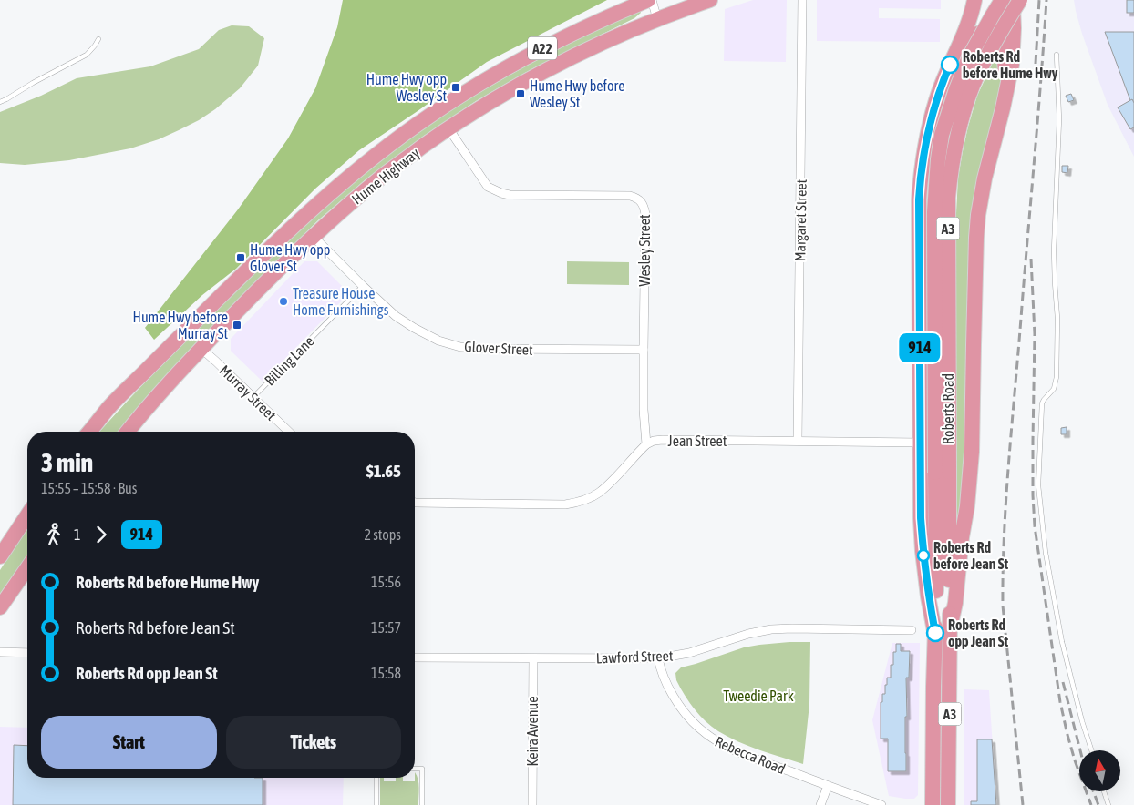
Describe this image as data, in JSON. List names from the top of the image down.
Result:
{
  "streets": {
    "highway": [
      "A22",
      "Hume Highway",
      "A3",
      "Roberts Road"
    ],
    "street": [
      "Margaret Street",
      "Wesley Street",
      "Glover Street",
      "Murray Street",
      "Jean Street",
      "Lawford Street",
      "Keira Avenue",
      "Rebecca Road"
    ],
    "lane": ["Billing Lane"]
  },
  "crossings": [
    ["Hume Highway", "Wesley Street"],
    ["Hume Highway", "Glover Street"],
    ["Hume Highway", "Murray Street"],
    ["Margaret Street", "Jean Street"],
    ["Wesley Street", "Glover Street"],
    ["Wesley Street", "Jean Street"],
    ["Glover Street", "Billing Lane"],
    ["Billing Lane", "Murray Street"],
    ["Lawford Street", "Keira Avenue"],
    ["Lawford Street", "Rebecca Road"]
  ],
  "parks": ["Tweedie Park"],
  "places": {
    "other": [
      "Roberts Rd before Hume Hwy",
      "Treasure House Home Furnishings",
      "Roberts Rd before Jean St",
      "Roberts Rd opp Jean St"
    ],
    "transit": [
      "Hume Hwy opp Wesley St",
      "Hume Hwy before Wesley St",
      "Hume Hwy opp Glover St",
      "Hume Hwy before Murray St"
    ]
  },
  "lines": ["bus line 914"],
  "north": "top",
  "page": {
    "on_map": "914",
    "heading": ["3 min", "15:55 – 15:58 · Bus", "$1.65"],
    "legs": ["1", "914", "2 stops"],
    "list": [
      {
        "name": "Roberts Rd before Hume Hwy",
        "value": "15:56"
      },
      {
        "name": "Roberts Rd before Jean St",
        "value": "15:57"
      },
      {
        "name": "Roberts Rd opp Jean St",
        "value": "15:58"
      }
    ],
    "buttons": ["Start", "Tickets"]
  }
}
